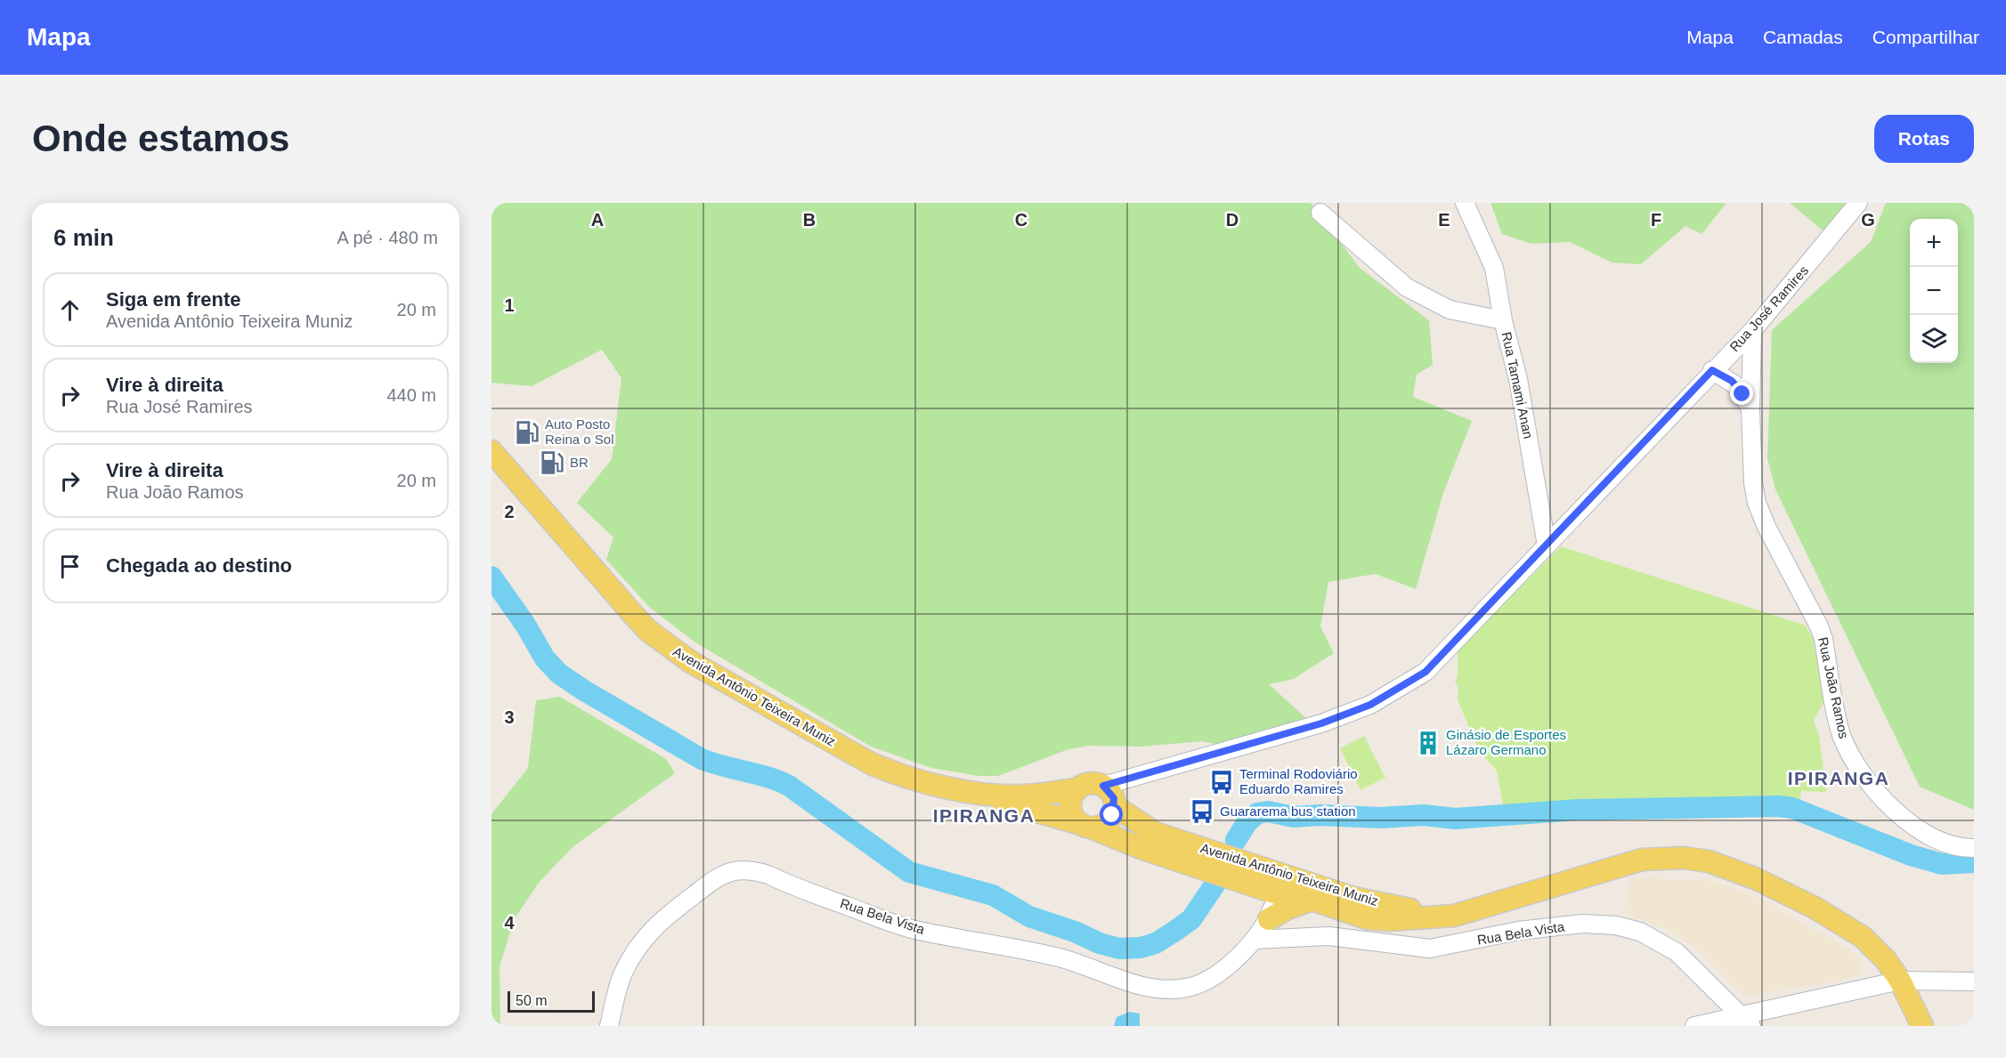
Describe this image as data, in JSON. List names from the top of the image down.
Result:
{
  "streets": {
    "main road": ["Avenida Antônio Teixeira Muniz"],
    "street": [
      "Rua José Ramires",
      "Rua Tamami Anan",
      "Rua João Ramos",
      "Rua Bela Vista"
    ]
  },
  "crossings": [
    ["Rua José Ramires", "Rua Tamami Anan"],
    ["Rua José Ramires", "Rua João Ramos"],
    ["Rua José Ramires", "Avenida Antônio Teixeira Muniz"]
  ],
  "districts": ["IPIRANGA", "IPIRANGA"],
  "places": {
    "fuel station": ["Auto Posto Reina o Sol", "BR"],
    "building": ["Ginásio de Esportes Lázaro Germano"],
    "bus stop": ["Terminal Rodoviário Eduardo Ramires", "Guararema bus station"]
  },
  "scale_bar": "50 m",
  "page": {
    "header": "Mapa",
    "nav": ["Mapa", "Camadas", "Compartilhar"],
    "buttons": "Rotas",
    "title": "Onde estamos",
    "heading": ["6 min", "A pé · 480 m"],
    "map_buttons": ["+", "−"],
    "list": [
      ["Siga em frente", "Avenida Antônio Teixeira Muniz", "20 m"],
      ["Vire à direita", "Rua José Ramires", "440 m"],
      ["Vire à direita", "Rua João Ramos", "20 m"],
      "Chegada ao destino"
    ],
    "scale": "50 m"
  },
  "grid": {
    "columns": [
      "A",
      "B",
      "C",
      "D",
      "E",
      "F",
      "G"
    ],
    "rows": [
      "1",
      "2",
      "3",
      "4"
    ]
  }
}
